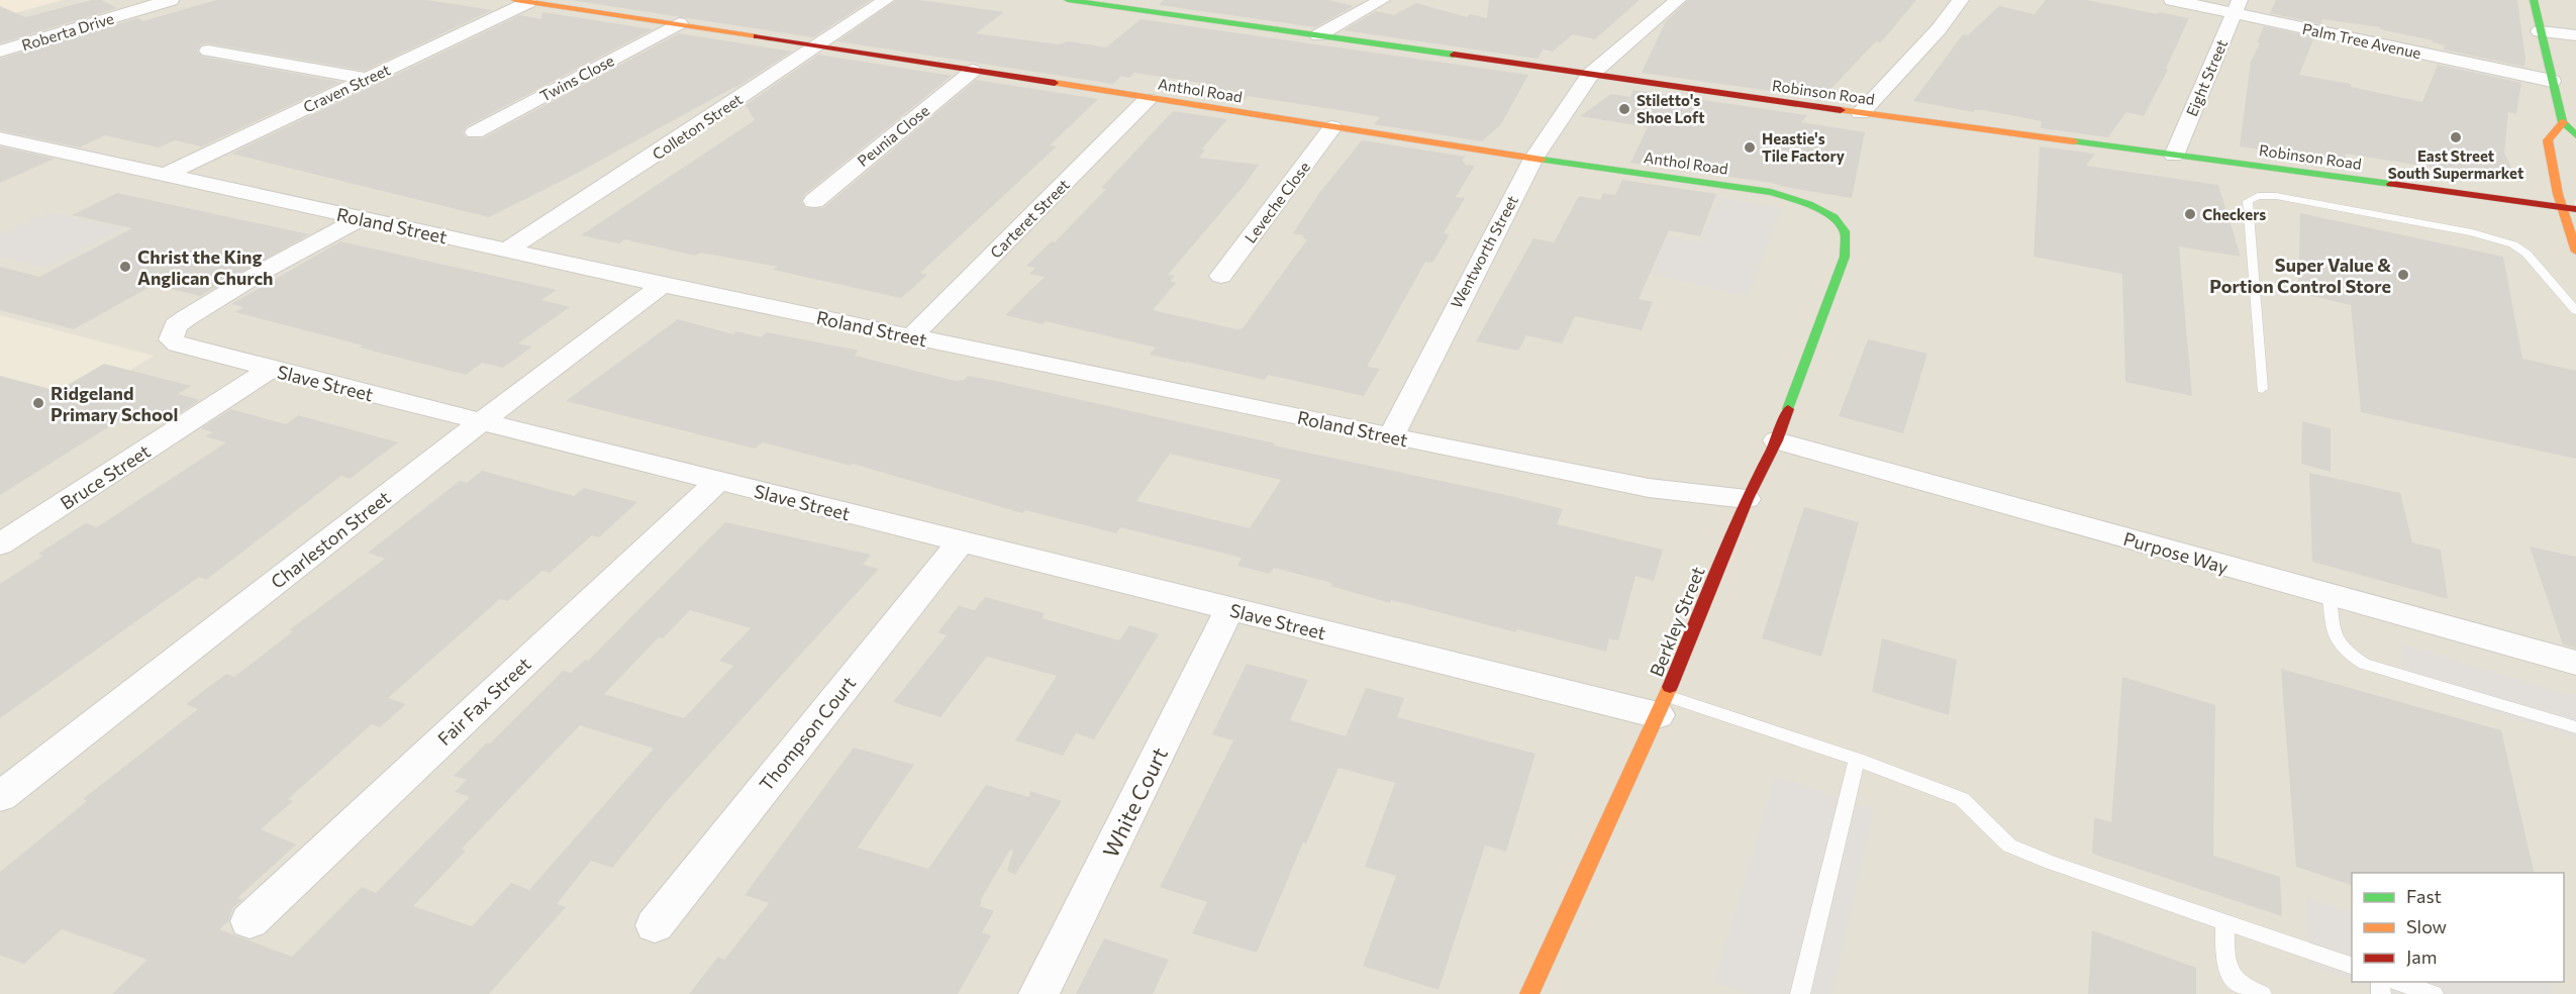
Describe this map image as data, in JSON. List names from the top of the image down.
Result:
{
  "streets": {
    "street": [
      "Roberta Drive",
      "Palm Tree Avenue",
      "Twins Close",
      "Eight Street",
      "Craven Street",
      "Anthol Road",
      "Robinson Road",
      "Colleton Street",
      "Peunia Close",
      "Leveche Close",
      "Carteret Street",
      "Roland Street",
      "Wentworth Street",
      "Slave Street",
      "Bruce Street",
      "Charleston Street",
      "Purpose Way",
      "Berkley Street",
      "Fair Fax Street",
      "Thompson Court",
      "White Court"
    ]
  },
  "crossings": [
    ["Palm Tree Avenue", "Eight Street"],
    ["Twins Close", "Anthol Road"],
    ["Eight Street", "Robinson Road"],
    ["Craven Street", "Anthol Road"],
    ["Craven Street", "Roland Street"],
    ["Anthol Road", "Colleton Street"],
    ["Anthol Road", "Peunia Close"],
    ["Anthol Road", "Leveche Close"],
    ["Anthol Road", "Carteret Street"],
    ["Anthol Road", "Wentworth Street"],
    ["Anthol Road", "Berkley Street"],
    ["Robinson Road", "Wentworth Street"],
    ["Colleton Street", "Roland Street"],
    ["Carteret Street", "Roland Street"],
    ["Roland Street", "Wentworth Street"],
    ["Roland Street", "Slave Street"],
    ["Roland Street", "Charleston Street"],
    ["Roland Street", "Berkley Street"],
    ["Slave Street", "Bruce Street"],
    ["Slave Street", "Charleston Street"],
    ["Slave Street", "Berkley Street"],
    ["Slave Street", "Fair Fax Street"],
    ["Slave Street", "Thompson Court"],
    ["Slave Street", "White Court"],
    ["Purpose Way", "Berkley Street"]
  ],
  "places": [
    "Stiletto's Shoe Loft",
    "East Street South Supermarket",
    "Heastie's Tile Factory",
    "Checkers",
    "Christ the King Anglican Church",
    "Super Value & Portion Control Store",
    "Ridgeland Primary School"
  ],
  "legend": ["Fast", "Slow", "Jam"]
}
